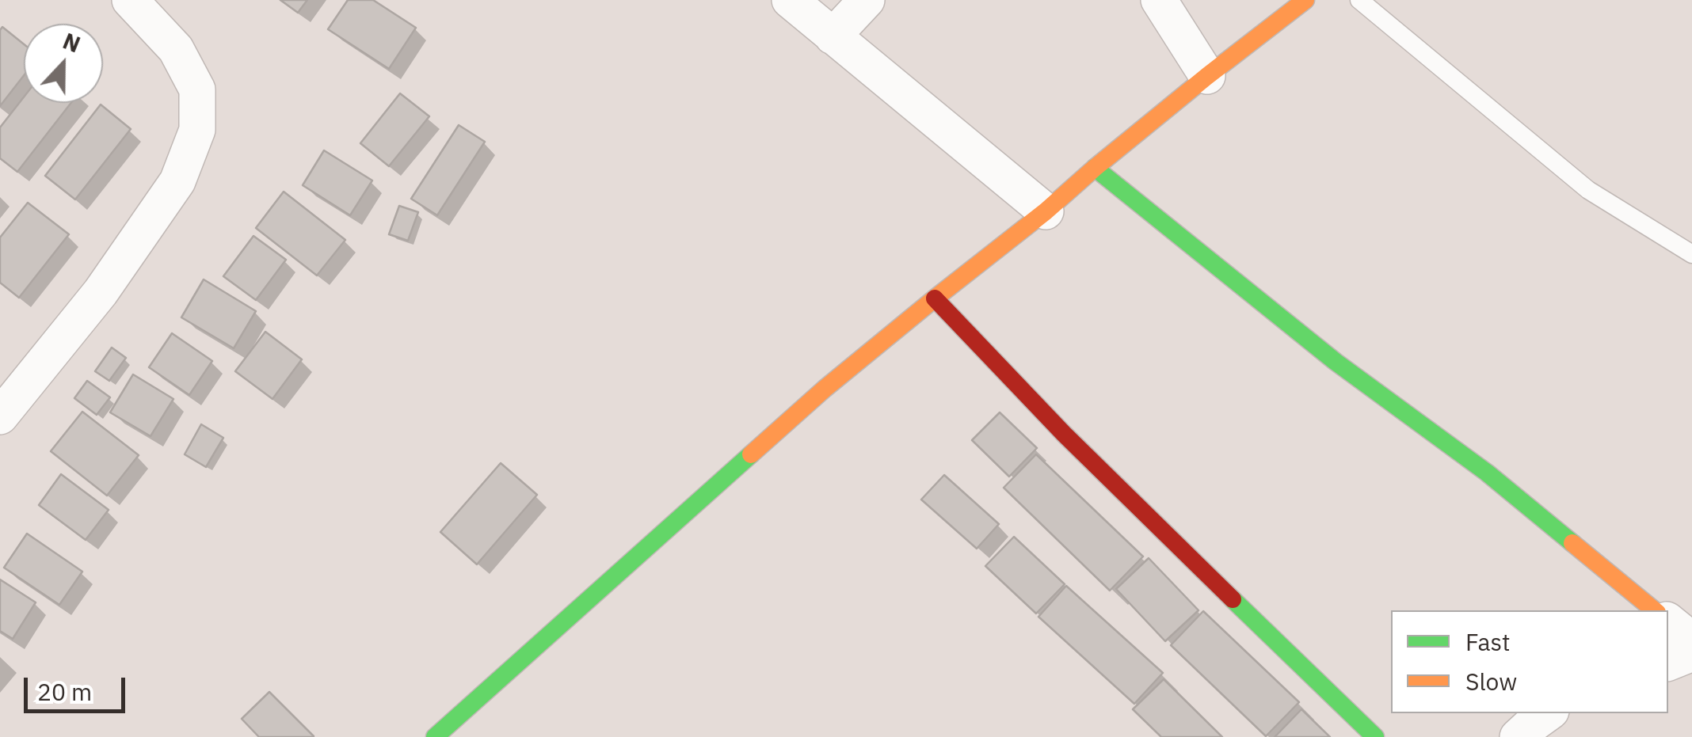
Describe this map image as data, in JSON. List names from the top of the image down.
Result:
{
  "legend": ["Fast", "Slow"],
  "scale_bar": "20 m",
  "north": "top"
}
